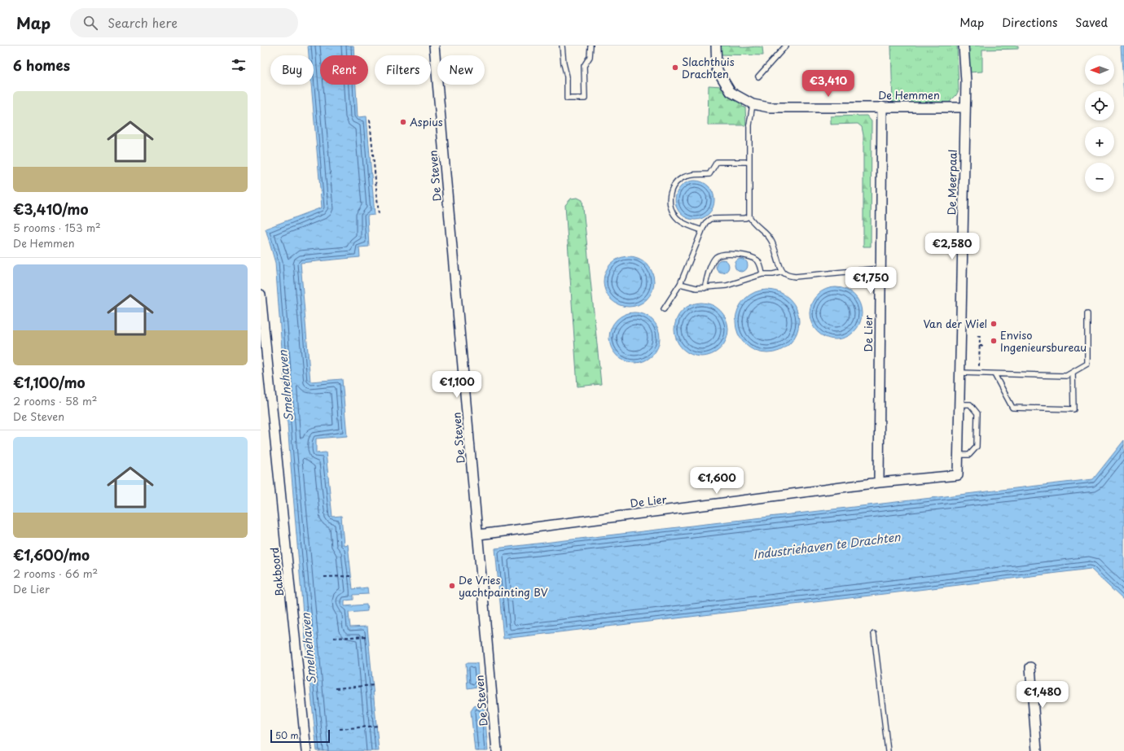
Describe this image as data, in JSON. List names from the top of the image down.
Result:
{
  "streets": {
    "street": [
      "De Hemmen",
      "De Steven",
      "De Meerpaal",
      "De Lier",
      "Bakboord"
    ]
  },
  "crossings": [
    ["De Hemmen", "De Meerpaal"],
    ["De Hemmen", "De Lier"],
    ["De Steven", "De Lier"],
    ["De Meerpaal", "De Lier"]
  ],
  "water": ["Smelnehaven", "Industriehaven te Drachten"],
  "places": [
    "Slachthuis Drachten",
    "Aspius",
    "Van der Wiel",
    "Enviso Ingenieursbureau",
    "De Vries yachtpainting BV"
  ],
  "scale_bar": "50 m",
  "north": "left",
  "page": {
    "header": "Map",
    "search": "Search here",
    "nav": ["Map", "Directions", "Saved"],
    "heading": "6 homes",
    "map_buttons": ["+", "−"],
    "chip": [
      "Buy",
      "Rent",
      "Filters",
      "New"
    ],
    "price": [
      "€3,410",
      "€2,580",
      "€1,750",
      "€1,100",
      "€1,600",
      "€1,480"
    ],
    "list": [
      {
        "name": "€3,410/mo",
        "note": "5 rooms · 153 m² · De Hemmen"
      },
      {
        "name": "€1,100/mo",
        "note": "2 rooms · 58 m² · De Steven"
      },
      {
        "name": "€1,600/mo",
        "note": "2 rooms · 66 m² · De Lier"
      }
    ],
    "scale": "50 m"
  }
}
